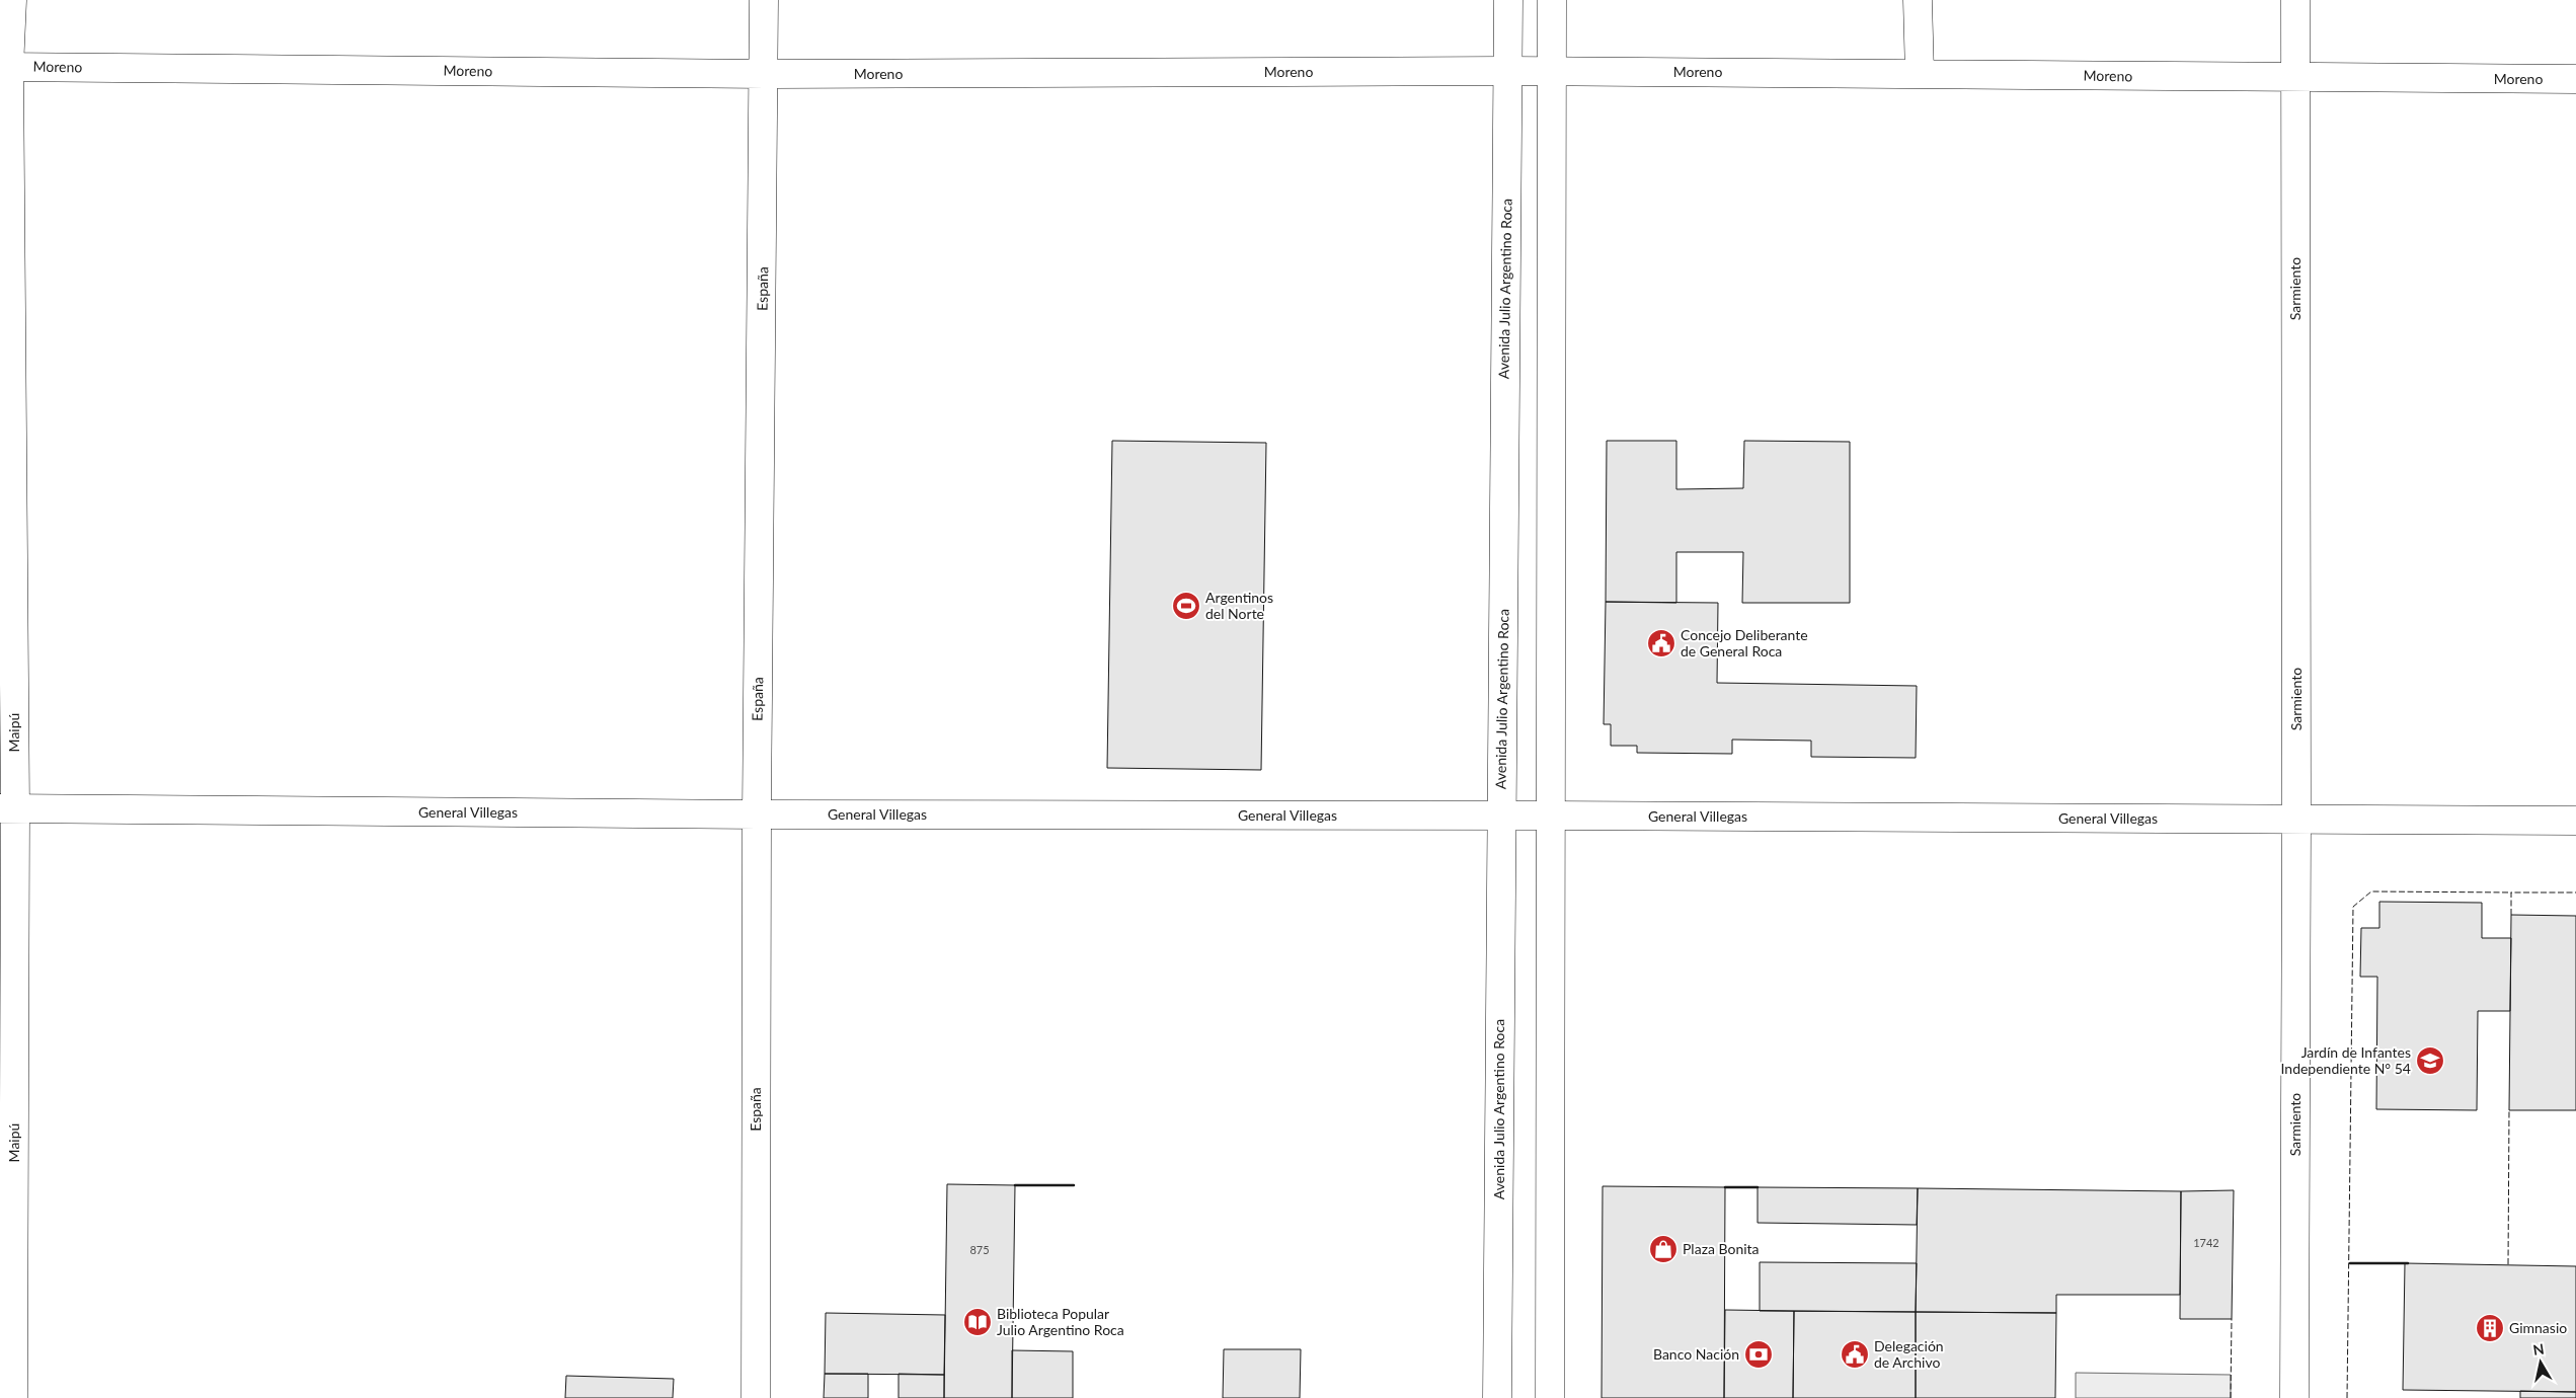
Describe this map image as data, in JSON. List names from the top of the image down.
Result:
{
  "streets": {
    "street": [
      "Moreno",
      "España",
      "Avenida Julio Argentino Roca",
      "Sarmiento",
      "Maipú",
      "General Villegas"
    ]
  },
  "crossings": [
    ["Moreno", "España"],
    ["Moreno", "Avenida Julio Argentino Roca"],
    ["Moreno", "Sarmiento"],
    ["Moreno", "Maipú"],
    ["España", "General Villegas"],
    ["Avenida Julio Argentino Roca", "General Villegas"],
    ["Sarmiento", "General Villegas"],
    ["Maipú", "General Villegas"]
  ],
  "places": {
    "sports": ["Argentinos del Norte"],
    "public building": ["Concejo Deliberante de General Roca", "Delegación de Archivo"],
    "school or university": ["Jardín de Infantes Independiente N° 54"],
    "shop": ["Plaza Bonita"],
    "library": ["Biblioteca Popular Julio Argentino Roca"],
    "building": ["Gimnasio"],
    "bank": ["Banco Nación"]
  },
  "house_numbers": ["1742", "875"],
  "north": "top"
}
